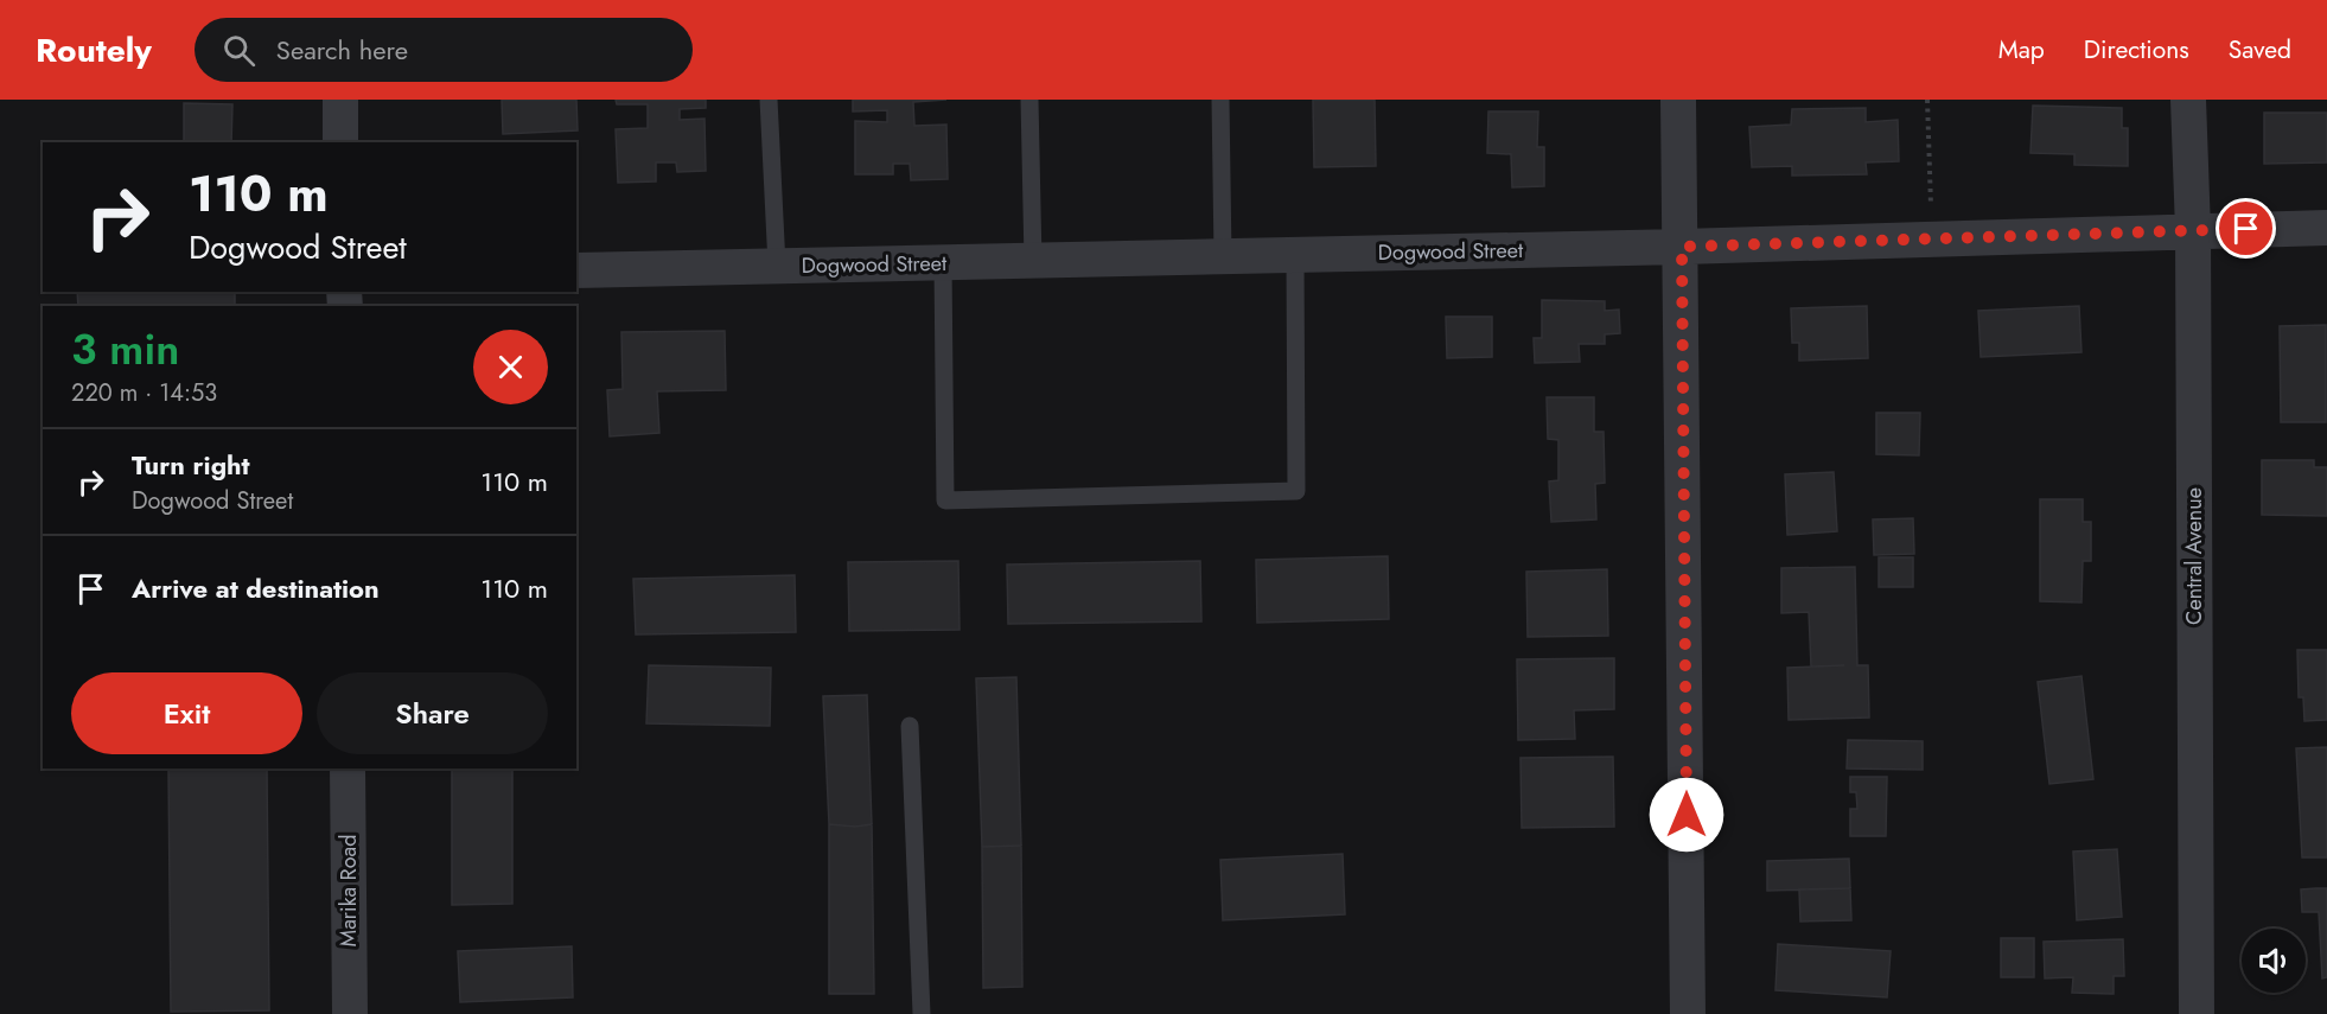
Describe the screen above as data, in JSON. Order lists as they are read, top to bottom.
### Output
{
  "streets": {
    "street": ["Dogwood Street", "Central Avenue", "Marika Road"]
  },
  "crossings": [
    ["Dogwood Street", "Central Avenue"]
  ],
  "page": {
    "header": "Routely",
    "search": "Search here",
    "nav": ["Map", "Directions", "Saved"],
    "turn": ["110 m", "Dogwood Street"],
    "heading": ["3 min", "220 m · 14:53"],
    "list": [
      {
        "name": "Turn right",
        "note": "Dogwood Street",
        "value": "110 m"
      },
      {
        "name": "Arrive at destination",
        "value": "110 m"
      }
    ],
    "buttons": ["Exit", "Share"]
  }
}
